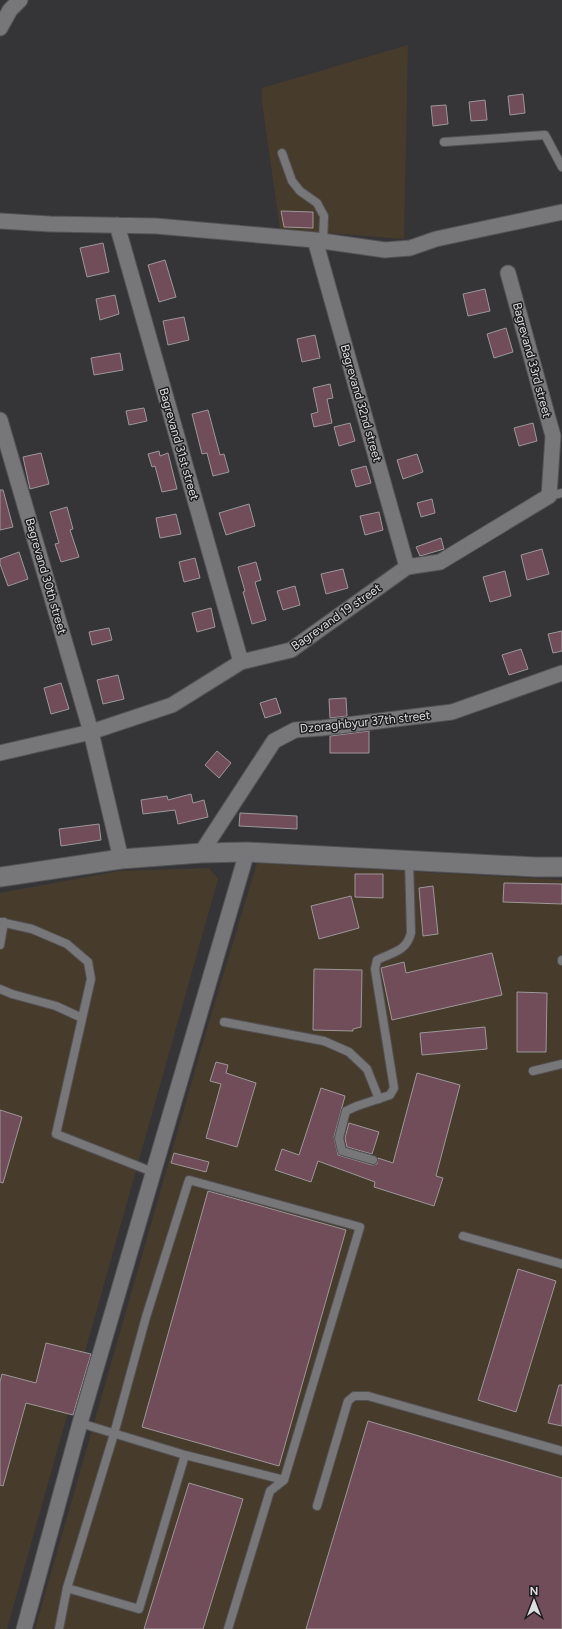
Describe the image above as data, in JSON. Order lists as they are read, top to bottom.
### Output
{
  "streets": {
    "street": [
      "Bagrevand 33rd street",
      "Bagrevand 32nd street",
      "Bagrevand 31st street",
      "Bagrevand 30th street",
      "Bagrevand 19 street",
      "Dzoraghbyur 37th street"
    ]
  },
  "crossings": [
    ["Bagrevand 33rd street", "Bagrevand 19 street"],
    ["Bagrevand 32nd street", "Bagrevand 19 street"],
    ["Bagrevand 31st street", "Bagrevand 19 street"],
    ["Bagrevand 30th street", "Bagrevand 19 street"]
  ],
  "north": "top"
}
